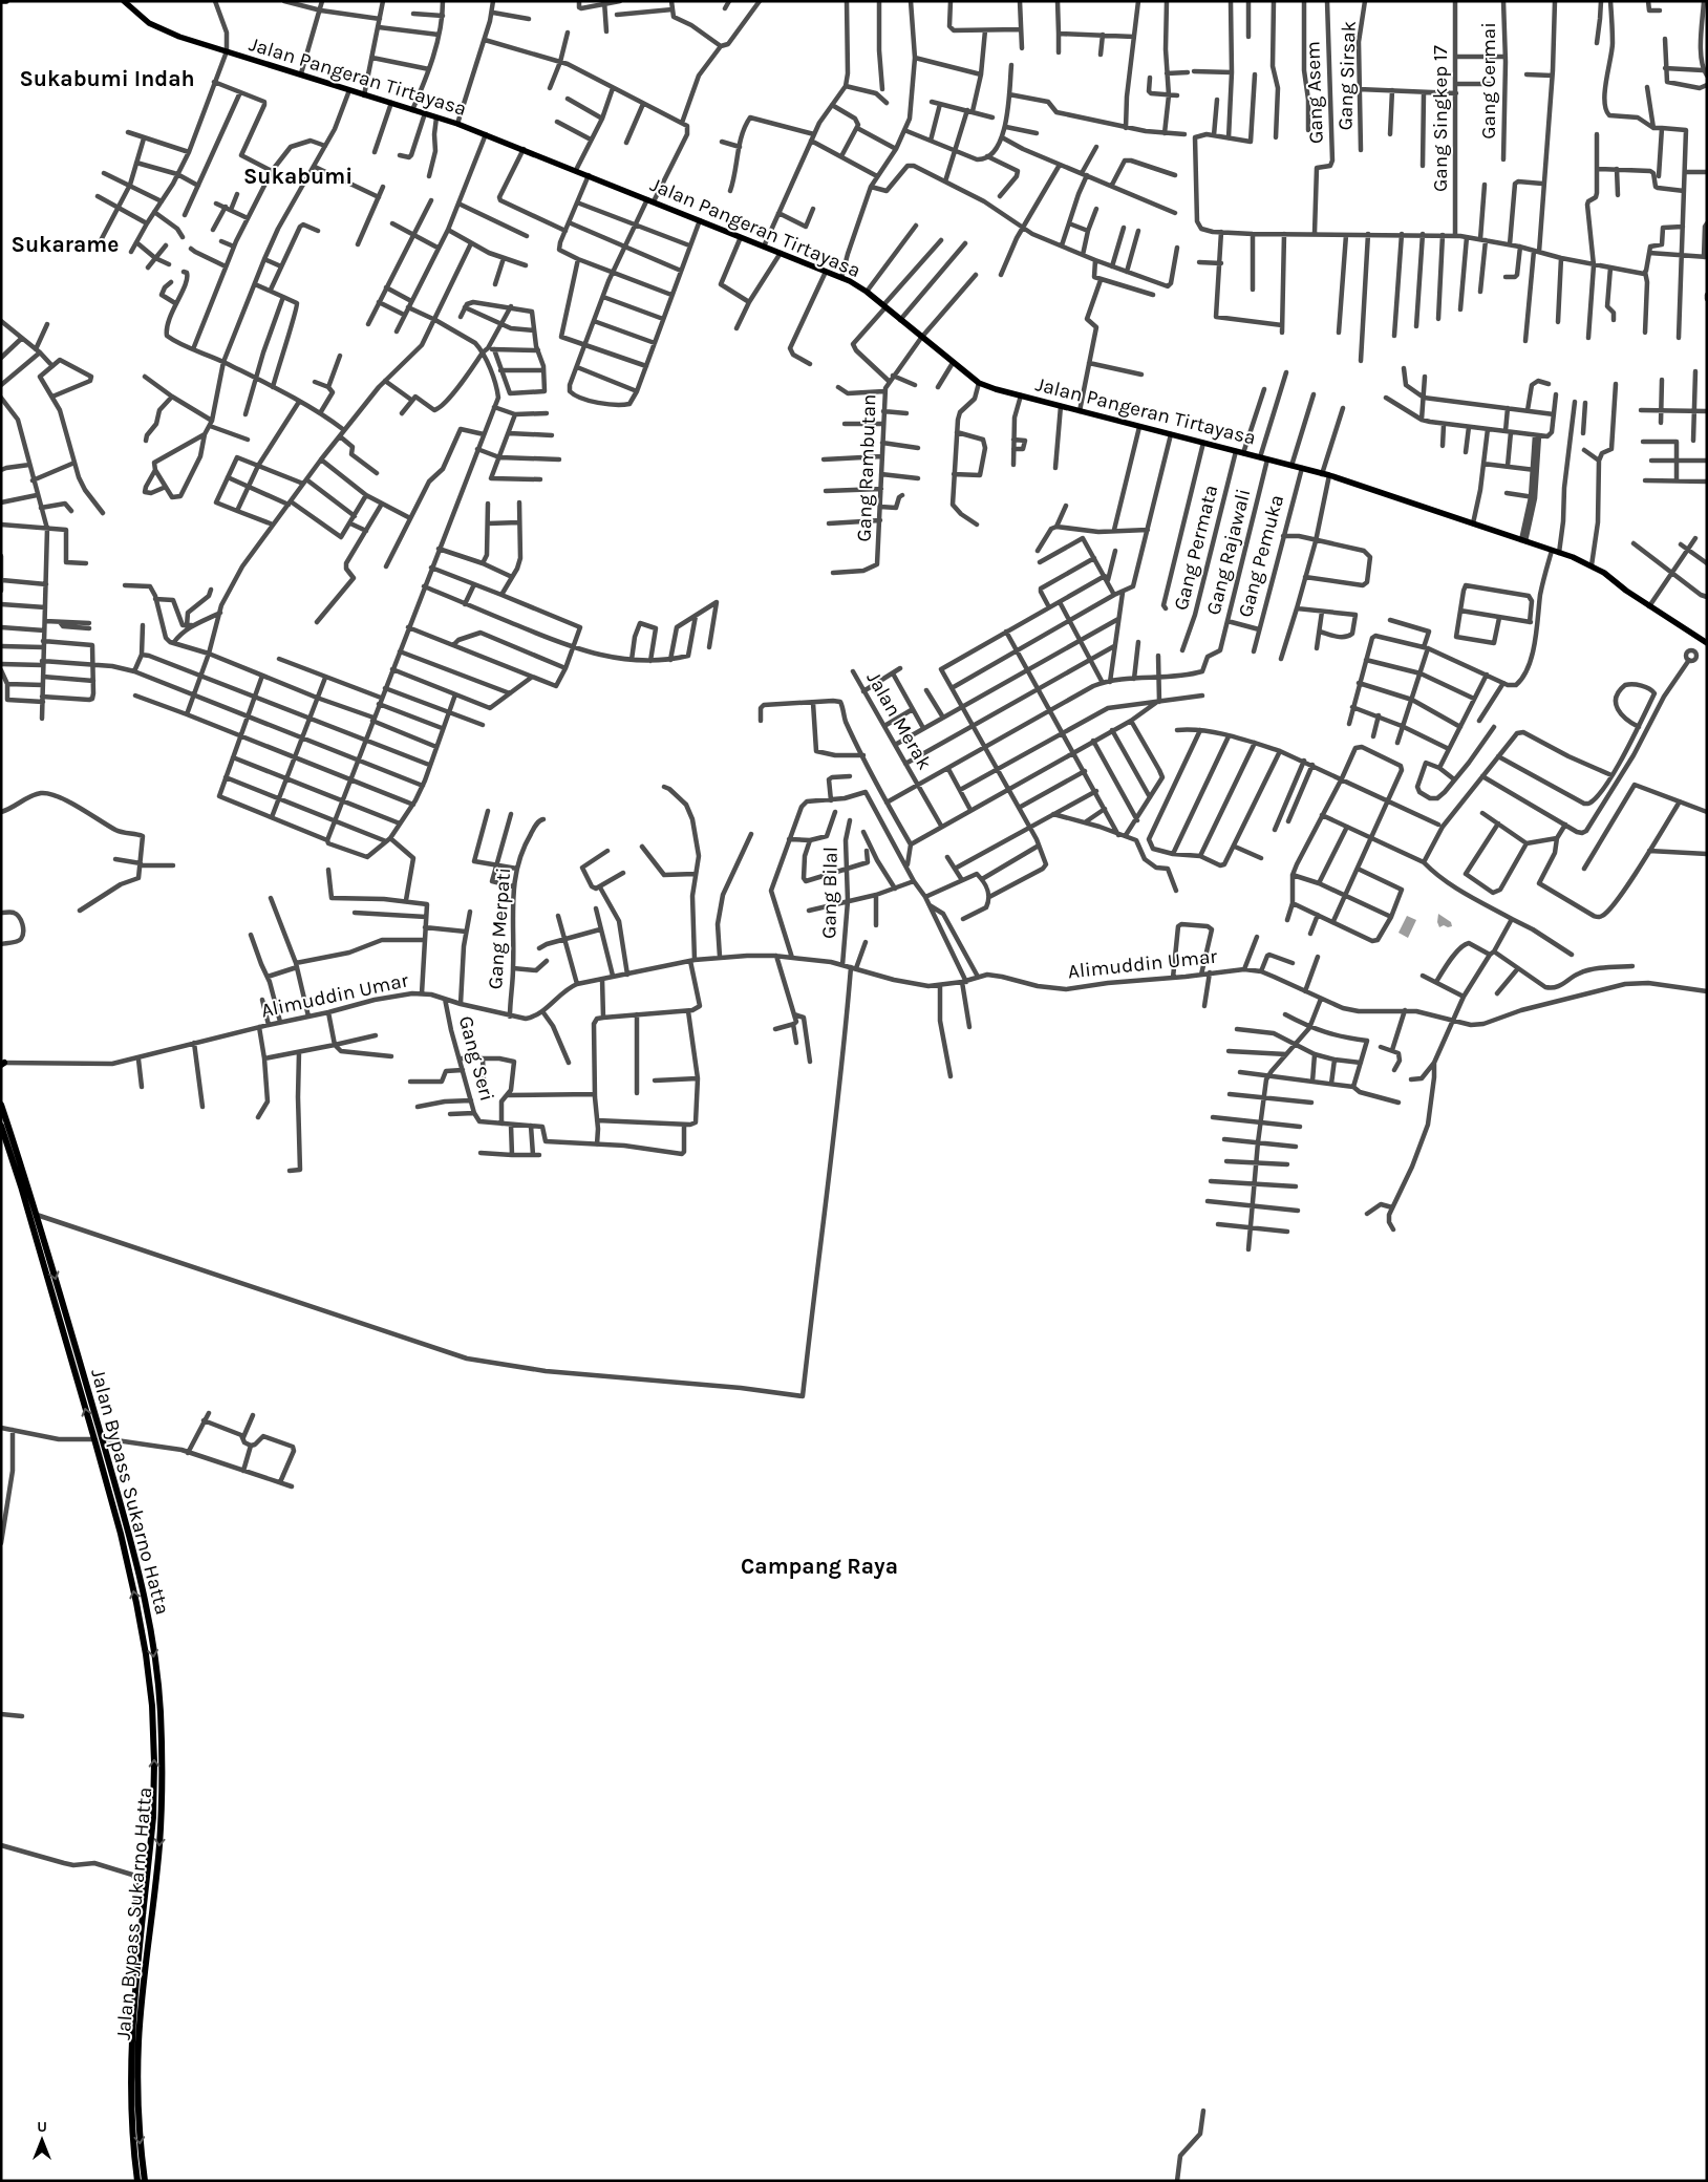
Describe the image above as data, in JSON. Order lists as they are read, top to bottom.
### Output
{
  "streets": {
    "highway": ["Jalan Bypass Sukarno Hatta"],
    "main road": ["Jalan Pangeran Tirtayasa"],
    "street": [
      "Gang Sirsak",
      "Gang Cermai",
      "Gang Asem",
      "Gang Singkep 17",
      "Gang Rambutan",
      "Gang Permata",
      "Gang Rajawali",
      "Gang Pemuka",
      "Jalan Merak",
      "Gang Bilal",
      "Gang Merpati",
      "Alimuddin Umar",
      "Gang Seri"
    ]
  },
  "crossings": [
    ["Jalan Pangeran Tirtayasa", "Gang Rambutan"],
    ["Jalan Pangeran Tirtayasa", "Gang Permata"],
    ["Jalan Pangeran Tirtayasa", "Gang Rajawali"],
    ["Jalan Pangeran Tirtayasa", "Gang Pemuka"],
    ["Gang Bilal", "Alimuddin Umar"],
    ["Gang Merpati", "Alimuddin Umar"],
    ["Alimuddin Umar", "Gang Seri"]
  ],
  "districts": [
    "Sukabumi Indah",
    "Sukabumi",
    "Sukarame",
    "Campang Raya"
  ],
  "north": "top"
}
